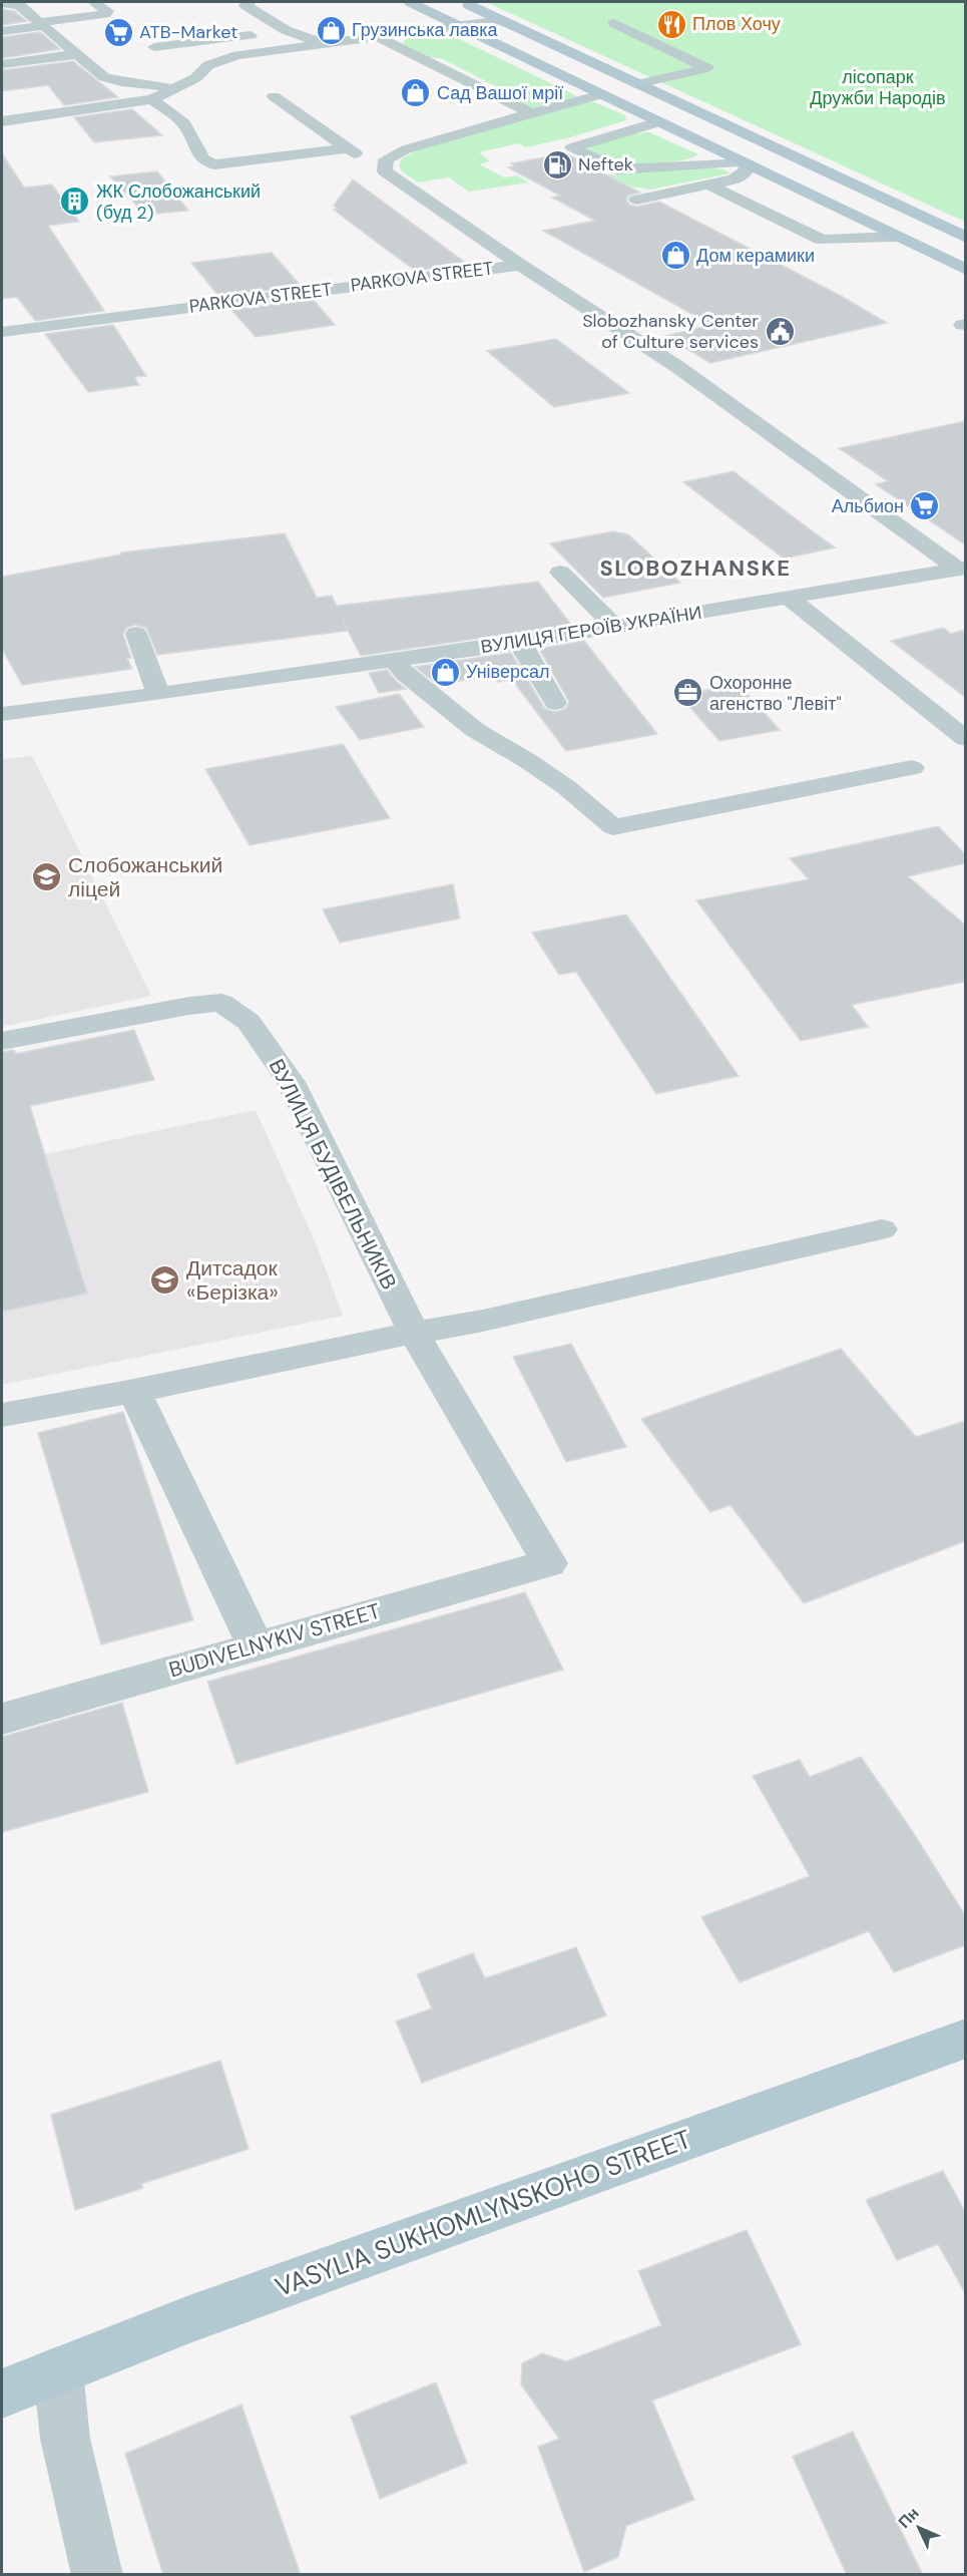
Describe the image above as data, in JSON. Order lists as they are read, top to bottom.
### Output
{
  "streets": {
    "main road": ["VASYLIA SUKHOMLYNSKOHO STREET"],
    "street": [
      "PARKOVA STREET",
      "ВУЛИЦЯ ГЕРОЇВ УКРАЇНИ",
      "ВУЛИЦЯ БУДІВЕЛЬНИКІВ",
      "BUDIVELNYKIV STREET"
    ]
  },
  "crossings": [
    ["ВУЛИЦЯ БУДІВЕЛЬНИКІВ", "BUDIVELNYKIV STREET"]
  ],
  "districts": ["SLOBOZHANSKE"],
  "parks": ["лісопарк Дружби Народів"],
  "places": {
    "restaurant": ["Плов Хочу"],
    "shop": [
      "Грузинська лавка",
      "Сад Вашої мрії",
      "Дом керамики",
      "Універсал"
    ],
    "supermarket": ["ATB-Market", "Альбион"],
    "fuel station": ["Neftek"],
    "building": ["ЖК Слобожанський (буд 2)"],
    "public building": ["Slobozhansky Center of Culture services"],
    "office": ["Охоронне агенство \"Левіт\""],
    "school or university": ["Слобожанський ліцей", "Дитсадок «Берізка»"]
  },
  "north": "top left"
}
